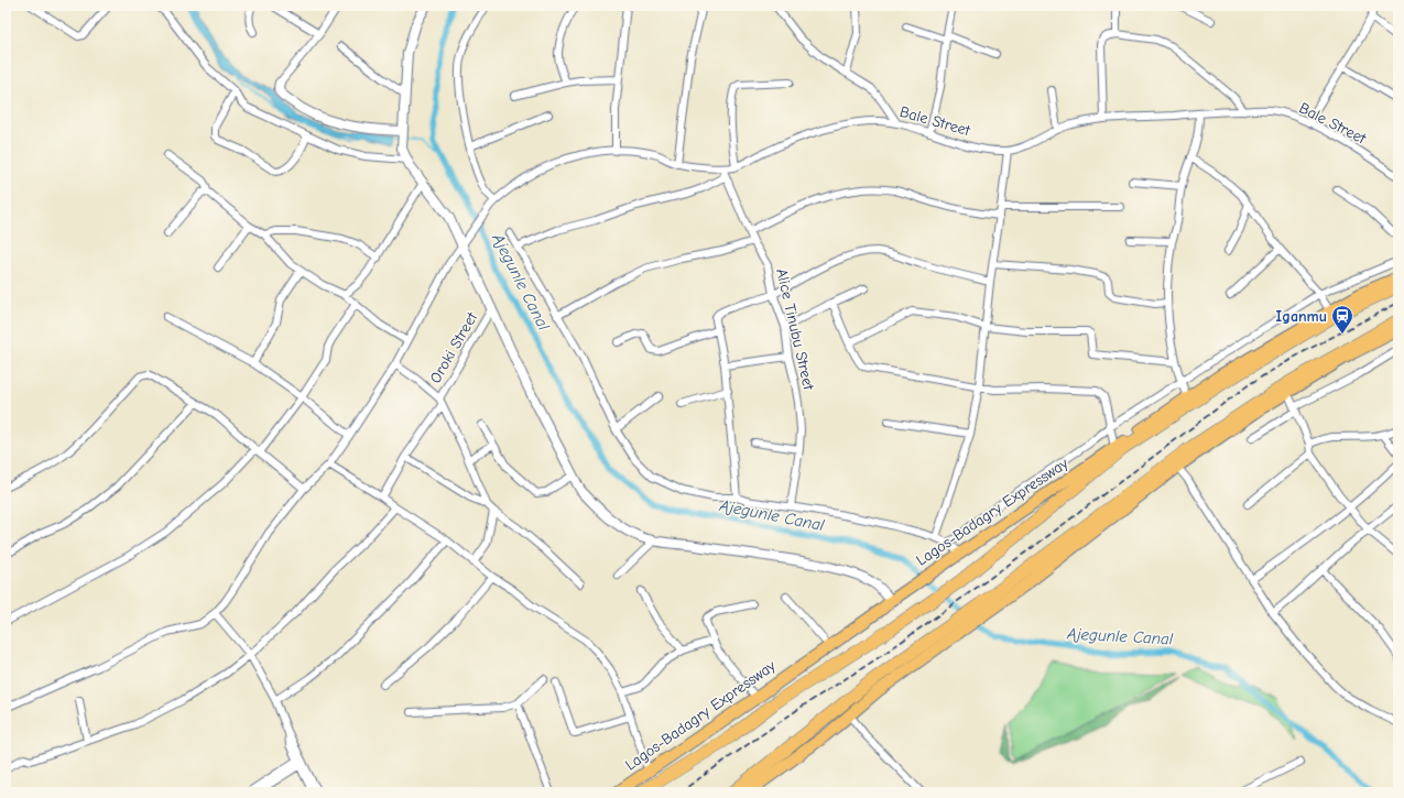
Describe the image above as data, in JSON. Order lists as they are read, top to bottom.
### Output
{
  "streets": {
    "highway": ["Lagos-Badagry Expressway"],
    "street": ["Bale Street", "Alice Tinubu Street", "Oroki Street"]
  },
  "crossings": [
    ["Bale Street", "Alice Tinubu Street"]
  ],
  "water": ["Ajegunle Canal"],
  "places": {
    "station": ["Iganmu"]
  }
}
